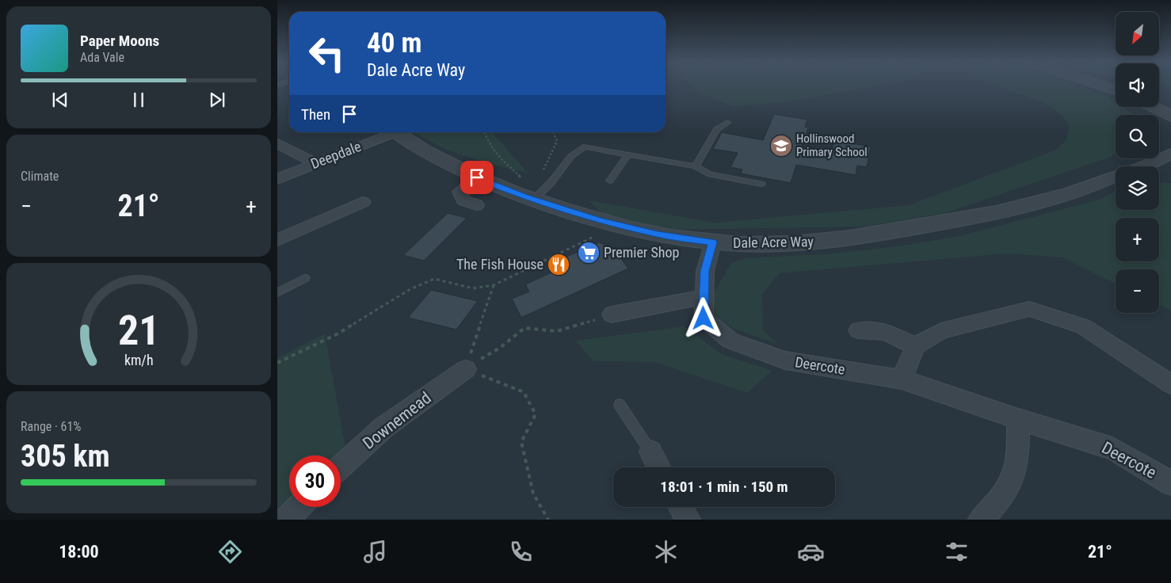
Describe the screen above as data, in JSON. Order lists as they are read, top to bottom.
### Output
{
  "streets": {
    "street": [
      "Deepdale",
      "Dale Acre Way",
      "Deercote",
      "Downemead"
    ]
  },
  "crossings": [
    ["Dale Acre Way", "Deercote"]
  ],
  "places": {
    "school or university": ["Hollinswood Primary School"],
    "supermarket": ["Premier Shop"],
    "restaurant": ["The Fish House"]
  },
  "north": "bottom left",
  "page": {
    "map_buttons": ["+", "−"],
    "turn": ["40 m", "Dale Acre Way"],
    "song": ["Paper Moons", "Ada Vale"],
    "then": "Then",
    "tile": [
      "Climate",
      ["Range · 61%", "305 km"]
    ],
    "heat": ["−", "21°", "+"],
    "limit": "30",
    "trip": "18:01 · 1 min · 150 m",
    "tabs": ["18:00", "21°"],
    "gauge": ["21", "km/h"]
  }
}
